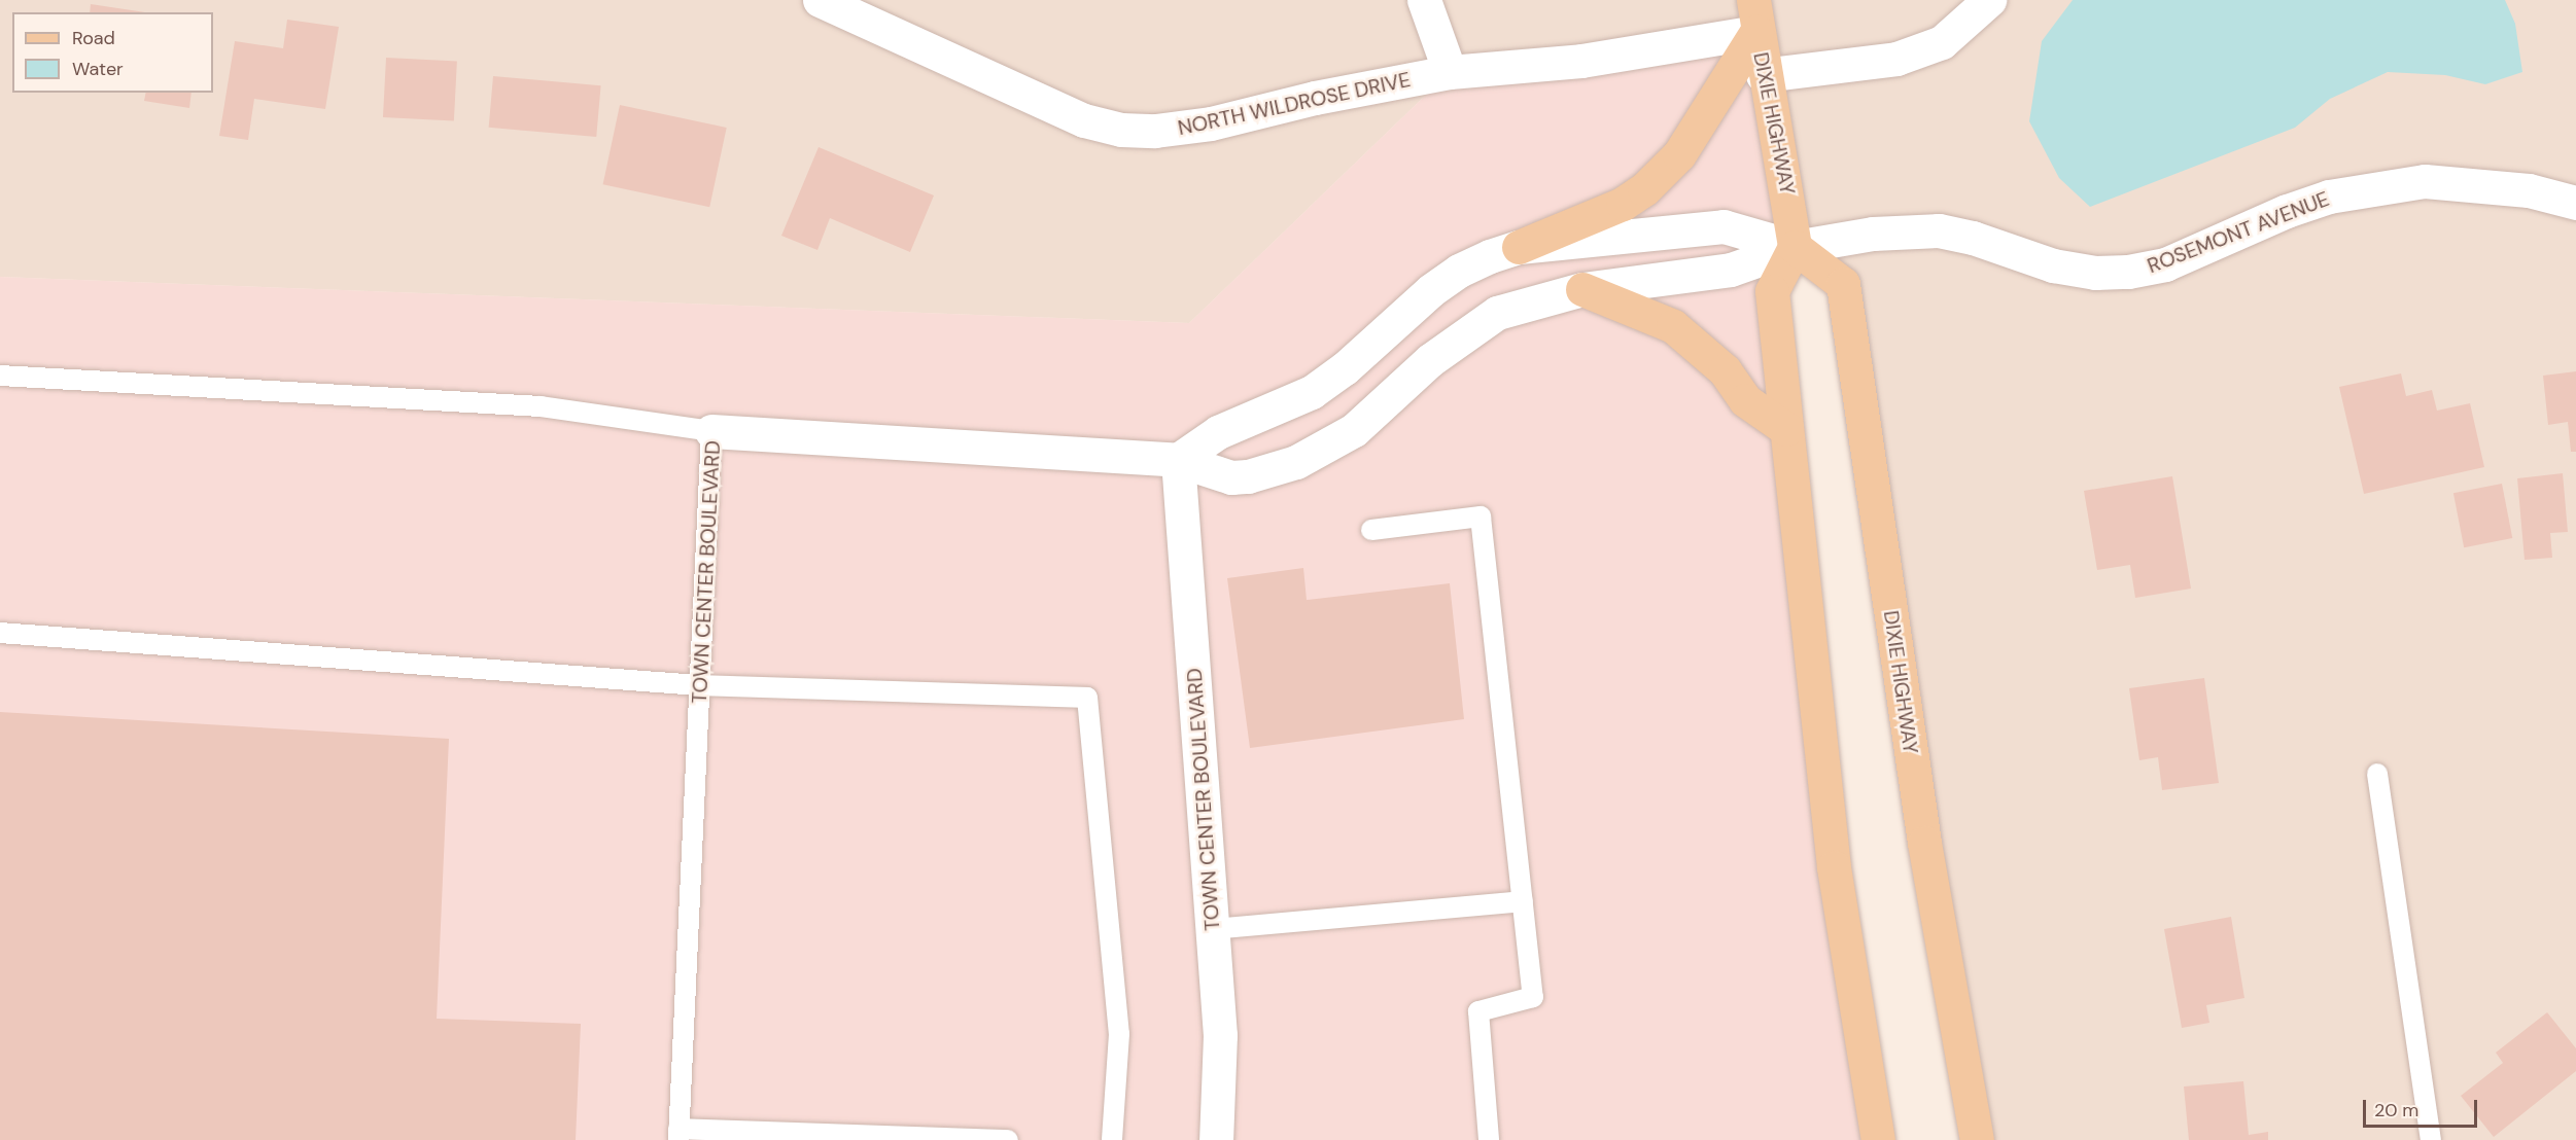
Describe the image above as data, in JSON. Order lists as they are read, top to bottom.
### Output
{
  "streets": {
    "main road": ["DIXIE HIGHWAY"],
    "street": ["NORTH WILDROSE DRIVE", "ROSEMONT AVENUE", "TOWN CENTER BOULEVARD"]
  },
  "crossings": [
    ["NORTH WILDROSE DRIVE", "DIXIE HIGHWAY"],
    ["DIXIE HIGHWAY", "ROSEMONT AVENUE"],
    ["DIXIE HIGHWAY", "TOWN CENTER BOULEVARD"],
    ["ROSEMONT AVENUE", "TOWN CENTER BOULEVARD"]
  ],
  "legend": ["Road", "Water"],
  "scale_bar": "20 m"
}
